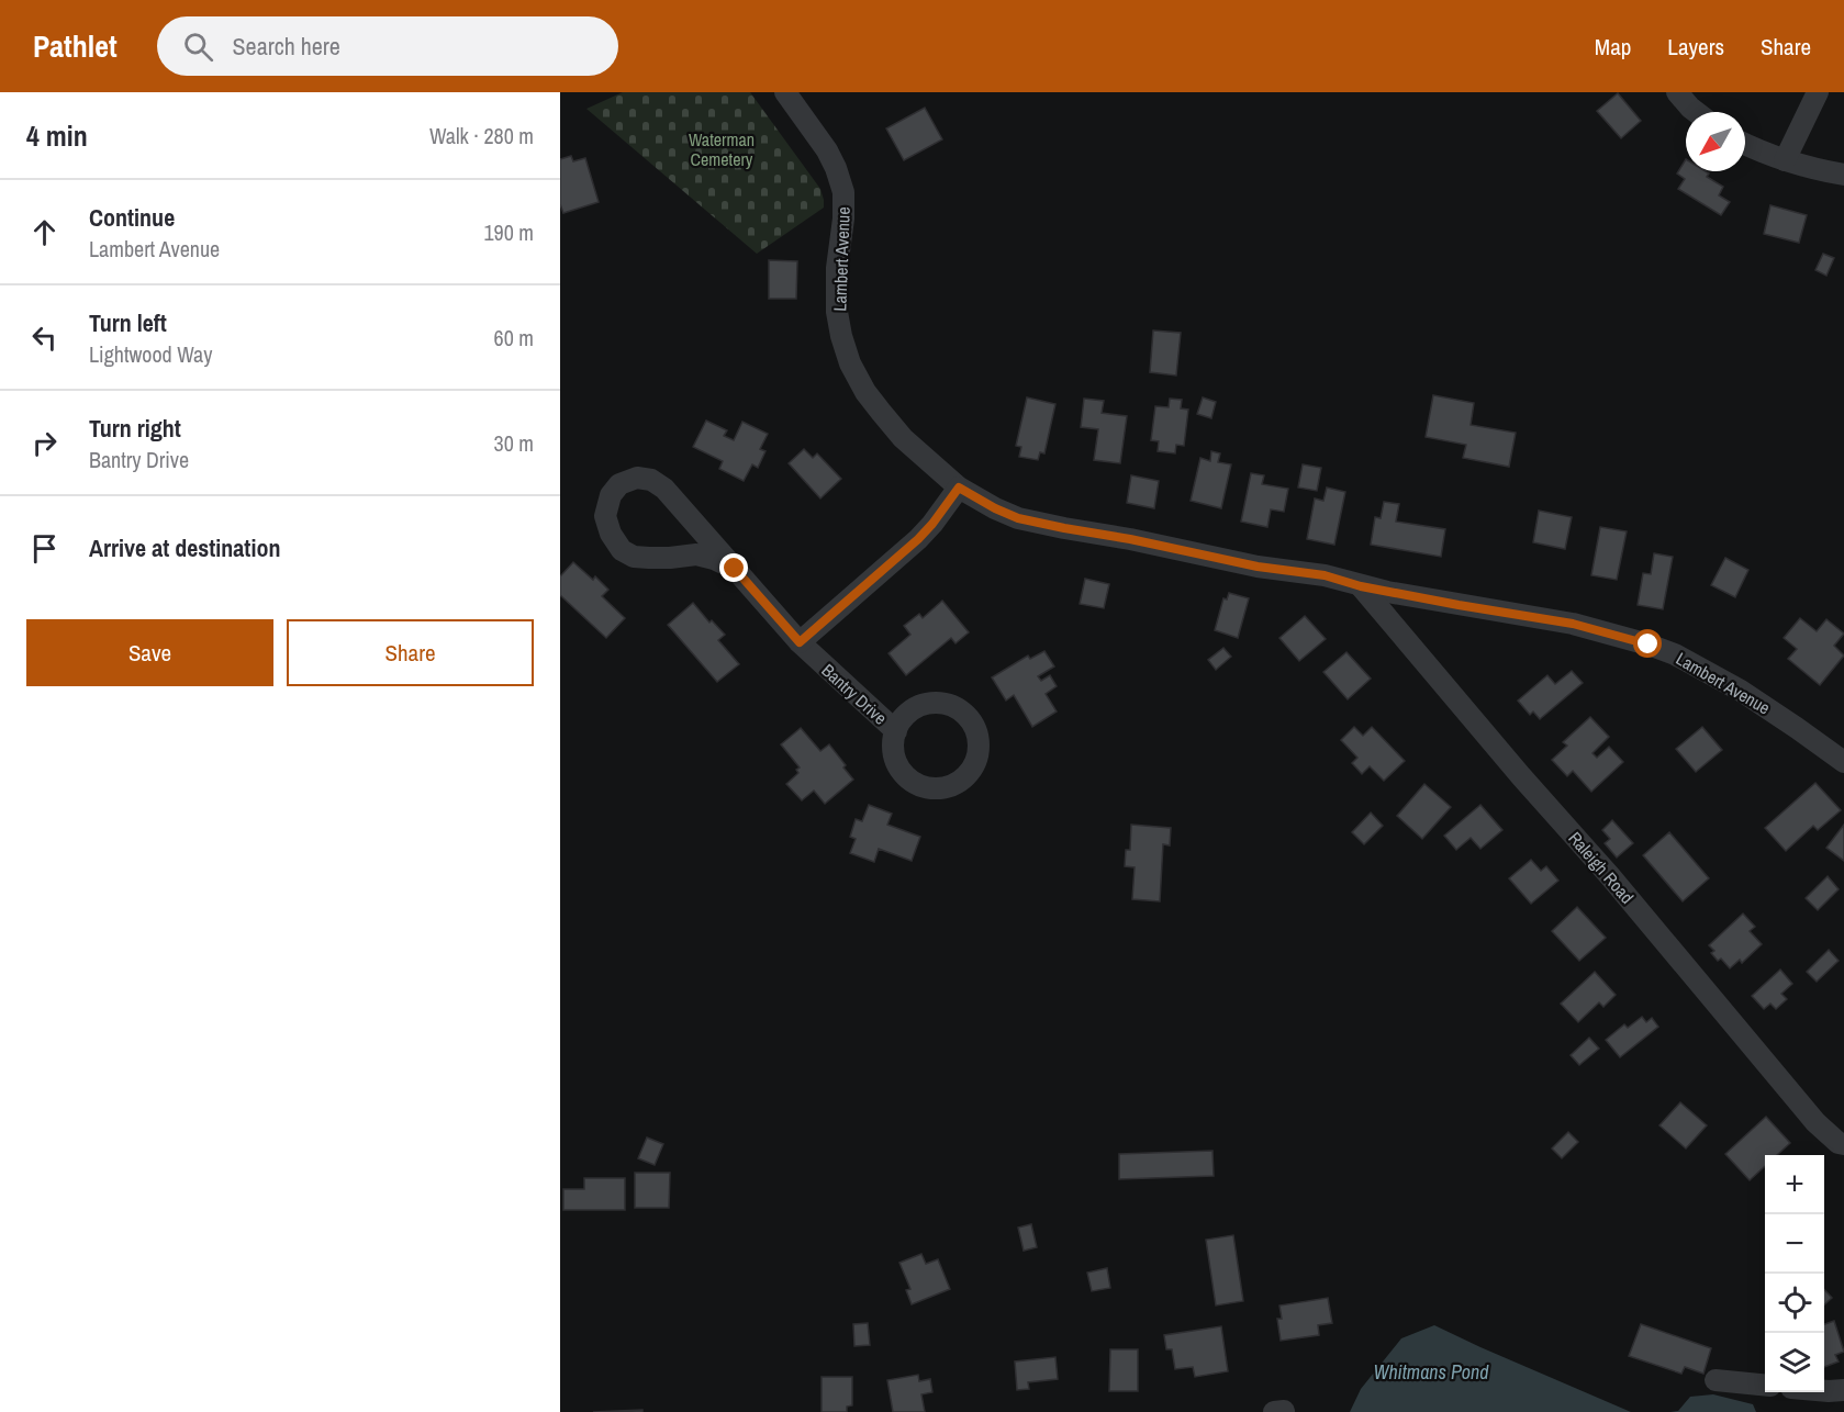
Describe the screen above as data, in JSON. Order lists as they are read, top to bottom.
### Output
{
  "streets": {
    "street": ["Lambert Avenue", "Bantry Drive", "Raleigh Road"]
  },
  "crossings": [
    ["Lambert Avenue", "Raleigh Road"]
  ],
  "water": ["Whitmans Pond"],
  "parks": ["Waterman Cemetery"],
  "north": "bottom left",
  "page": {
    "header": "Pathlet",
    "search": "Search here",
    "nav": ["Map", "Layers", "Share"],
    "heading": ["4 min", "Walk · 280 m"],
    "list": [
      ["Continue", "Lambert Avenue", "190 m"],
      ["Turn left", "Lightwood Way", "60 m"],
      ["Turn right", "Bantry Drive", "30 m"],
      "Arrive at destination"
    ],
    "buttons": ["Save", "Share"],
    "map_buttons": ["+", "−"]
  }
}
